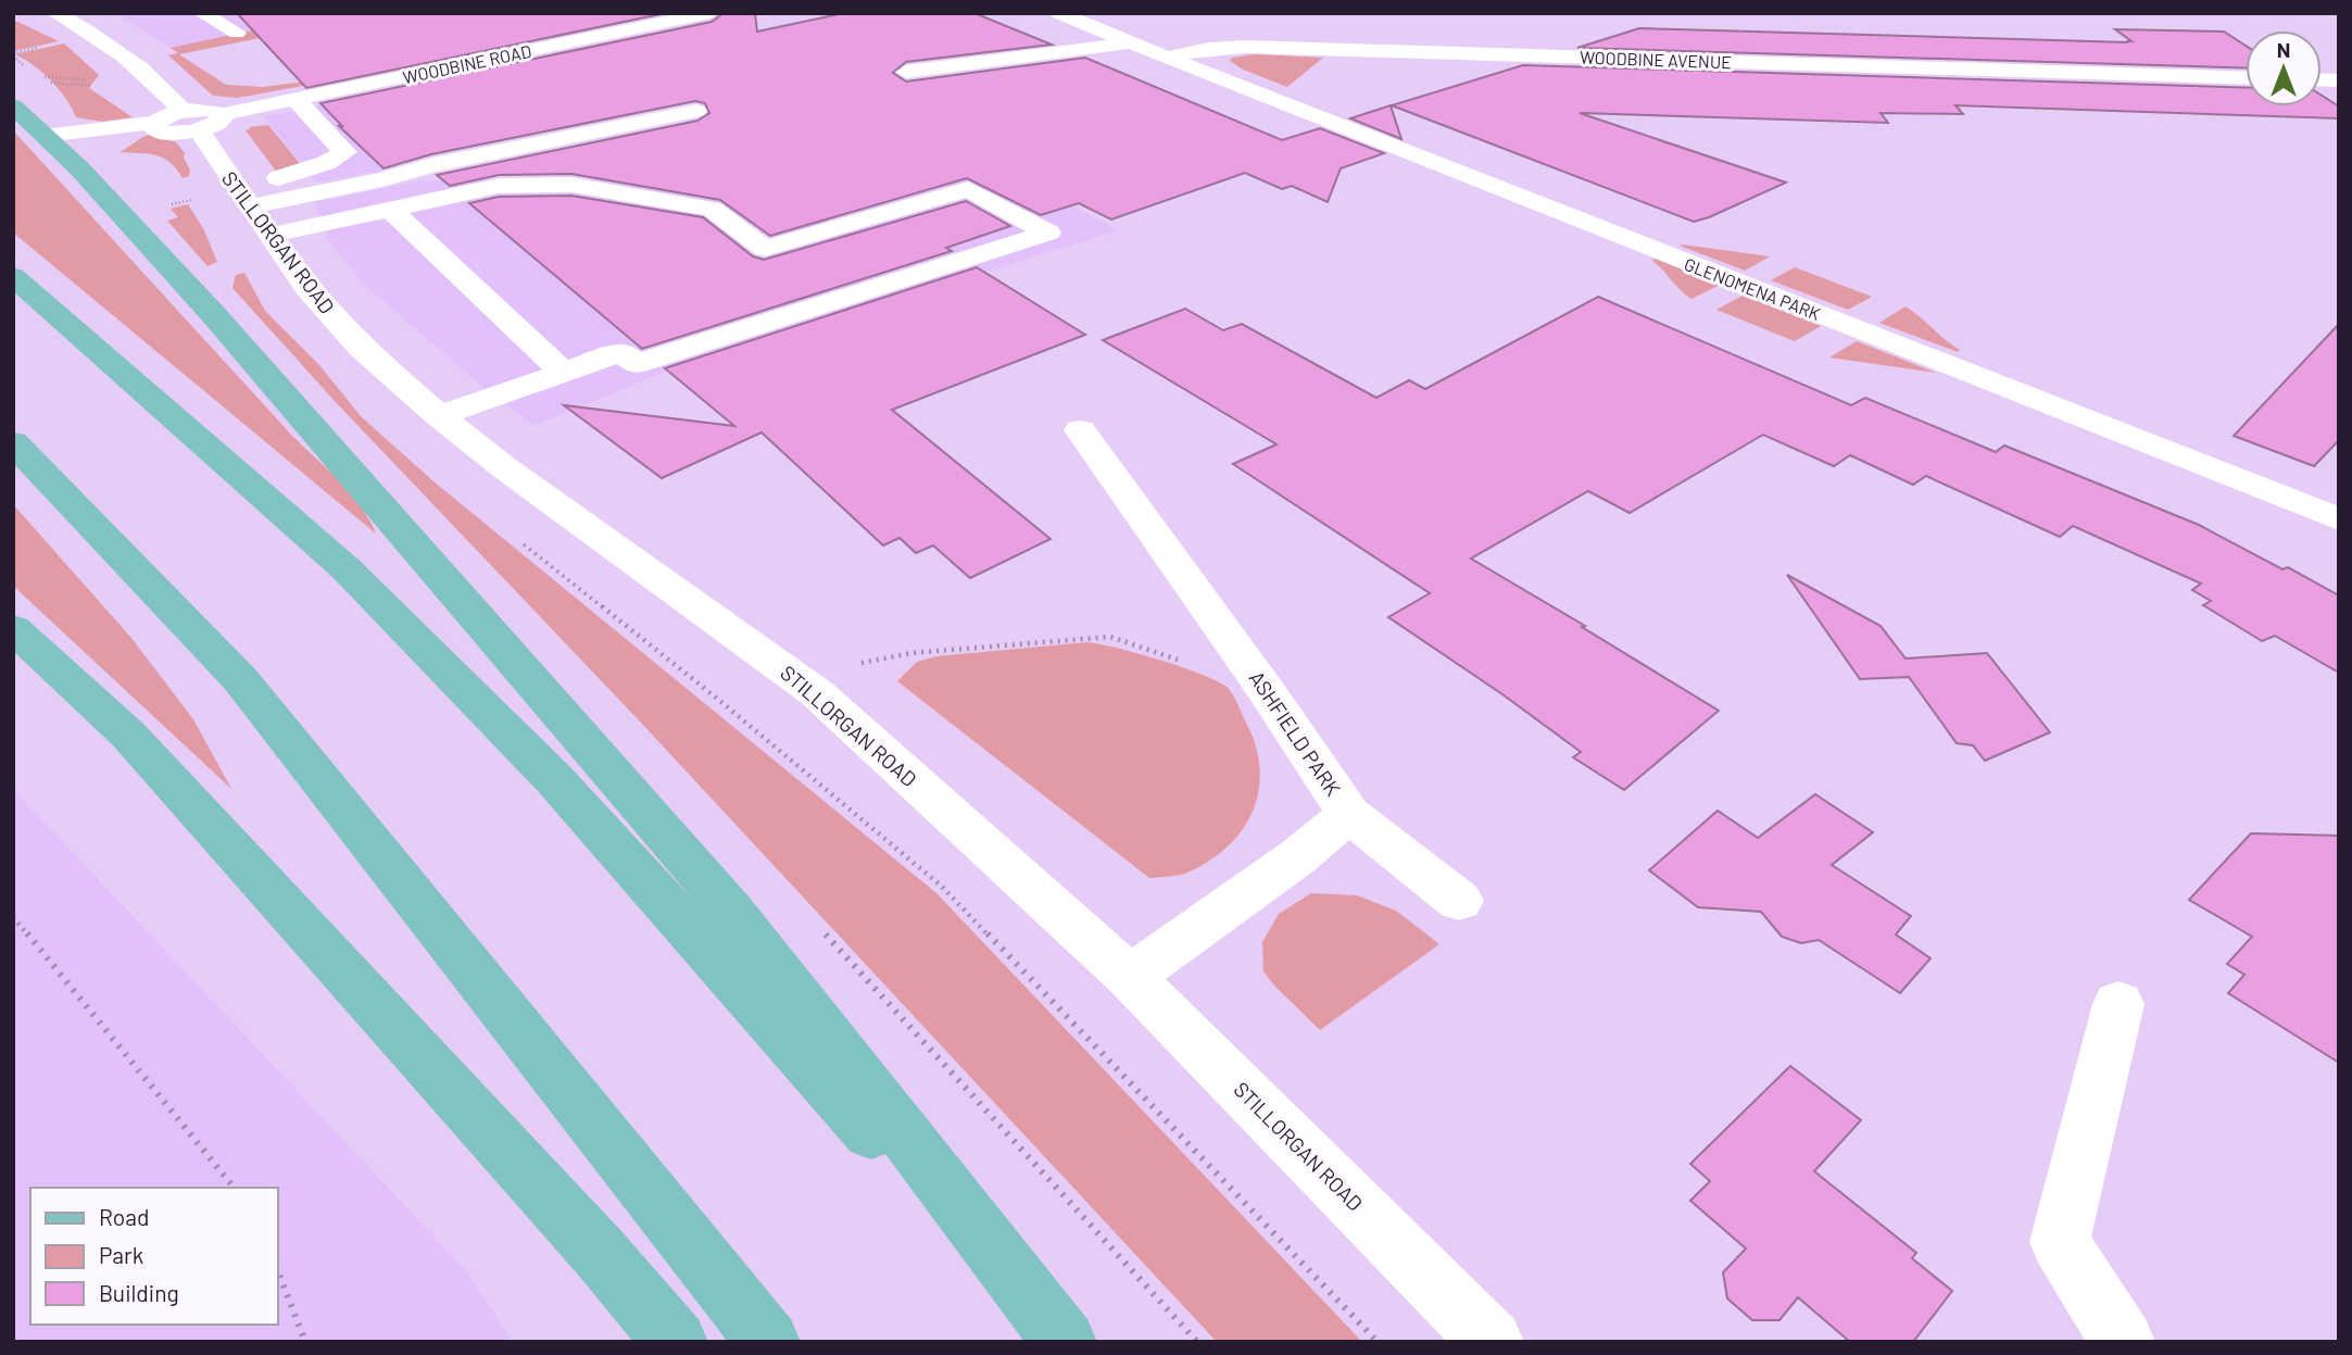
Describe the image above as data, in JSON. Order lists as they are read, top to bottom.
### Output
{
  "streets": {
    "street": [
      "WOODBINE AVENUE",
      "WOODBINE ROAD",
      "STILLORGAN ROAD",
      "GLENOMENA PARK",
      "ASHFIELD PARK"
    ]
  },
  "crossings": [
    ["WOODBINE AVENUE", "GLENOMENA PARK"],
    ["WOODBINE ROAD", "STILLORGAN ROAD"],
    ["STILLORGAN ROAD", "ASHFIELD PARK"]
  ],
  "legend": ["Road", "Park", "Building"],
  "north": "top"
}
